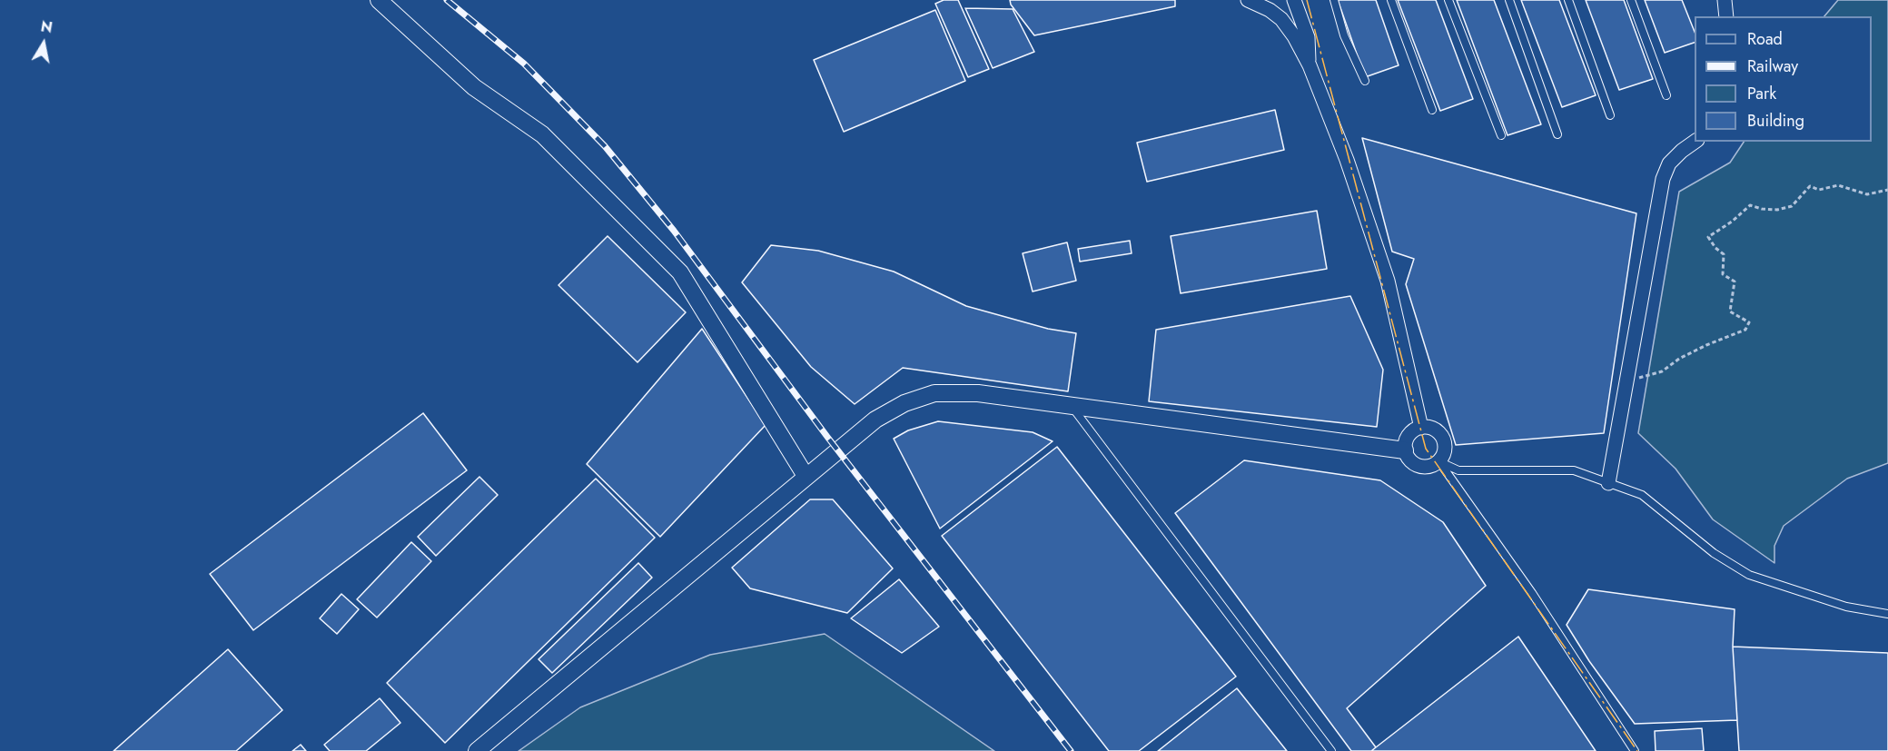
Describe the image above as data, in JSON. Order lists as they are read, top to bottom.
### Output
{
  "legend": [
    "Road",
    "Railway",
    "Park",
    "Building"
  ],
  "north": "top"
}
